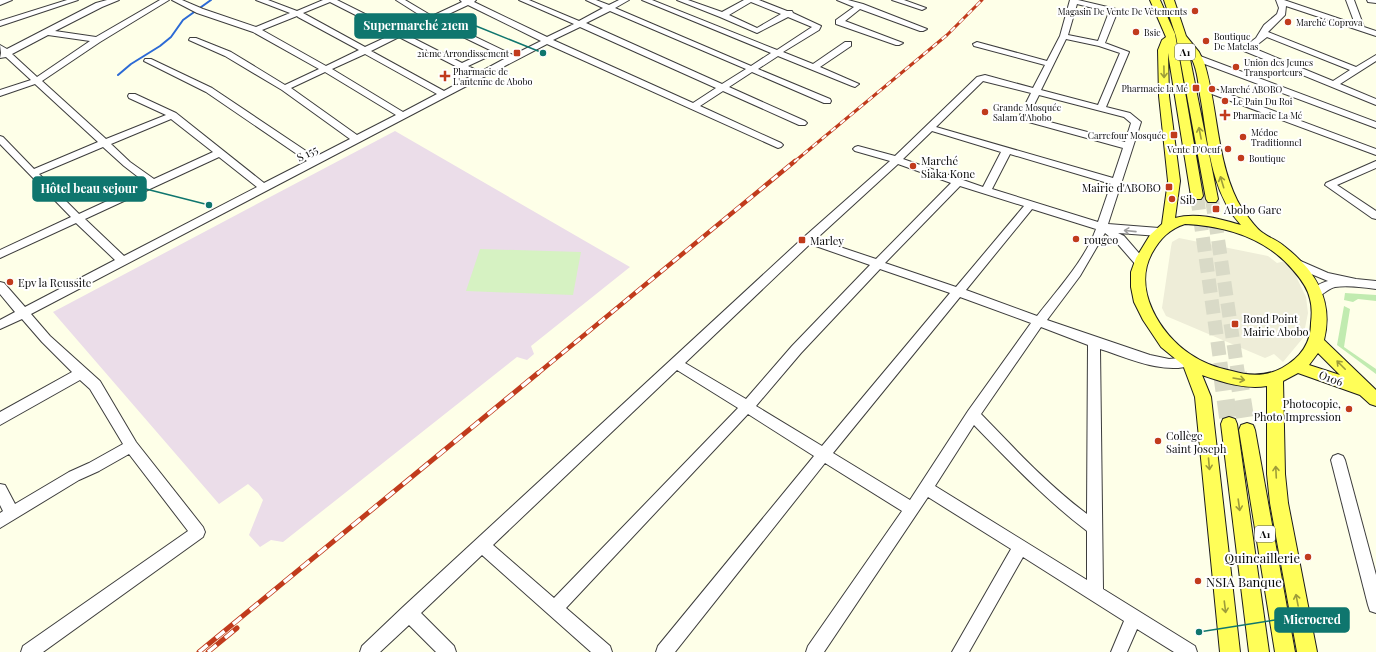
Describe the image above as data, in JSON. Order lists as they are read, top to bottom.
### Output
{
  "streets": {
    "main road": ["A1", "O106"],
    "street": ["S 155"]
  },
  "places": {
    "other": [
      "Magasin De Vente De Vêtements",
      "Marché Coprova",
      "Bsic",
      "Boutique De Matelas",
      "Supermarché 21em",
      "Union des Jeunes Transporteurs",
      "Marché ABOBO",
      "Le Pain Du Roi",
      "Grande Mosquée Salam d'Abobo",
      "Médoc Traditionnel",
      "Vente D'Oeuf",
      "Boutique",
      "Marché Siaka Kone",
      "Sib",
      "Hôtel beau sejour",
      "rougeo",
      "Epv la Reussite",
      "Photocopie, Photo Impression",
      "Collège Saint Joseph",
      "Quincaillerie",
      "NSIA Banque",
      "Microcred"
    ],
    "transit": [
      "21ème Arrondissement",
      "Pharmacie la Mé",
      "Carrefour Mosquée",
      "Mairie d'ABOBO",
      "Abobo Gare",
      "Marley",
      "Rond Point Mairie Abobo"
    ],
    "health": ["Pharmacie de L'antenne de Abobo", "Pharmacie La Mé"]
  }
}
